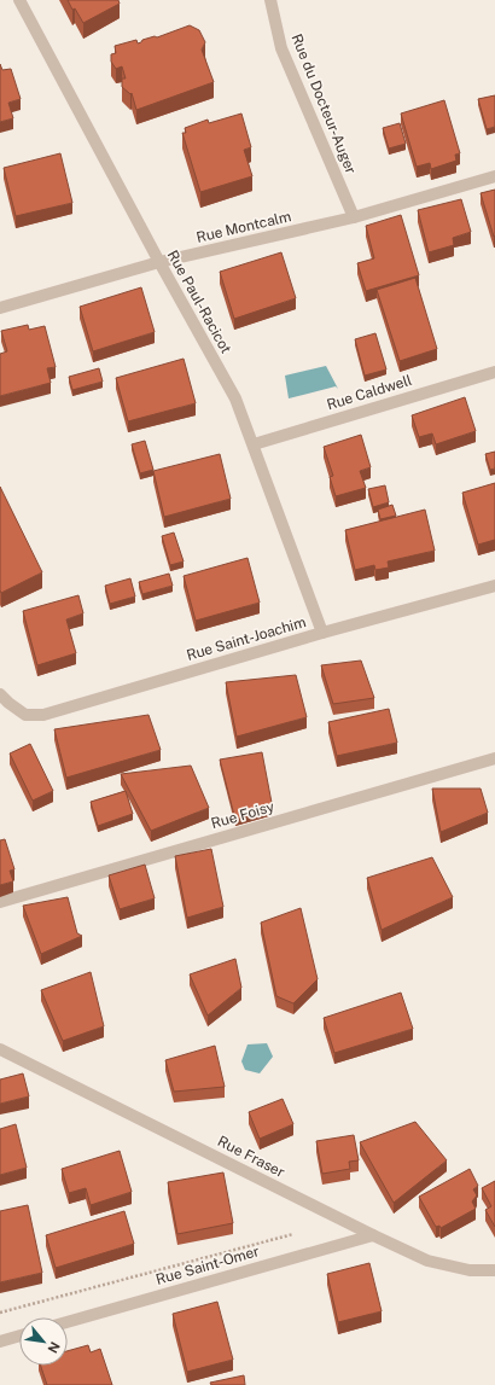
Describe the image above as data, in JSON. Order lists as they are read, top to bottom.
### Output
{
  "streets": {
    "street": [
      "Rue du Docteur-Auger",
      "Rue Montcalm",
      "Rue Paul-Racicot",
      "Rue Caldwell",
      "Rue Saint-Joachim",
      "Rue Foisy",
      "Rue Fraser",
      "Rue Saint-Omer"
    ]
  },
  "crossings": [
    ["Rue du Docteur-Auger", "Rue Montcalm"],
    ["Rue Montcalm", "Rue Paul-Racicot"],
    ["Rue Paul-Racicot", "Rue Caldwell"],
    ["Rue Paul-Racicot", "Rue Saint-Joachim"],
    ["Rue Fraser", "Rue Saint-Omer"]
  ],
  "north": "bottom right"
}
